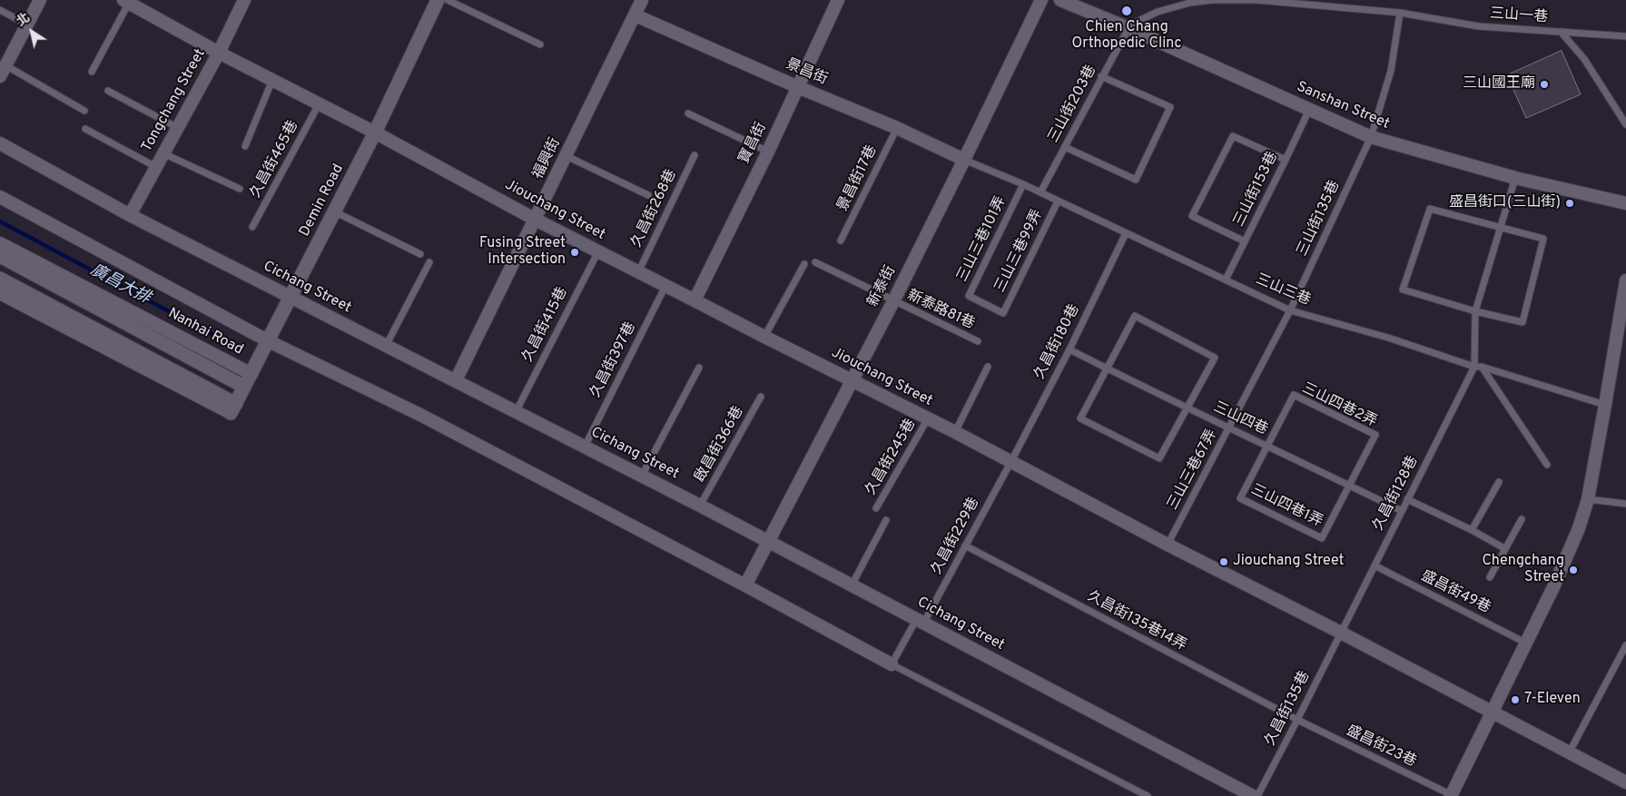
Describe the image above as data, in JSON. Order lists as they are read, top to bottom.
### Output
{
  "streets": {
    "street": [
      "景昌街",
      "Tongchang Street",
      "Sanshan Street",
      "寶昌街",
      "福興街",
      "Demin Road",
      "Jiouchang Street",
      "新泰街",
      "Cichang Street",
      "Nanhai Road"
    ],
    "lane": [
      "三山一巷",
      "三山街203巷",
      "久昌街465巷",
      "景昌街17巷",
      "三山街153巷",
      "久昌街268巷",
      "三山街135巷",
      "三山三巷101弄",
      "三山三巷99弄",
      "三山三巷",
      "新泰路81巷",
      "久昌街415巷",
      "久昌街180巷",
      "久昌街397巷",
      "三山四巷2弄",
      "三山四巷",
      "啟昌街366巷",
      "久昌街245巷",
      "三山三巷67弄",
      "久昌街128巷",
      "三山四巷1弄",
      "久昌街229巷",
      "盛昌街49巷",
      "久昌街135巷14弄",
      "久昌街135巷",
      "盛昌街23巷"
    ]
  },
  "crossings": [
    ["三山一巷", "三山街203巷"],
    ["三山一巷", "Sanshan Street"],
    ["三山一巷", "三山街135巷"],
    ["景昌街", "寶昌街"],
    ["景昌街", "福興街"],
    ["景昌街", "景昌街17巷"],
    ["景昌街", "新泰街"],
    ["景昌街", "三山三巷"],
    ["Tongchang Street", "Jiouchang Street"],
    ["Tongchang Street", "Cichang Street"],
    ["三山街203巷", "Sanshan Street"],
    ["三山街203巷", "三山三巷"],
    ["Sanshan Street", "三山街153巷"],
    ["Sanshan Street", "三山街135巷"],
    ["寶昌街", "Jiouchang Street"],
    ["福興街", "Jiouchang Street"],
    ["福興街", "Cichang Street"],
    ["久昌街465巷", "Jiouchang Street"],
    ["三山街153巷", "三山三巷"],
    ["Demin Road", "Jiouchang Street"],
    ["Demin Road", "Cichang Street"],
    ["Demin Road", "Nanhai Road"],
    ["久昌街268巷", "Jiouchang Street"],
    ["Jiouchang Street", "新泰街"],
    ["Jiouchang Street", "久昌街415巷"],
    ["Jiouchang Street", "久昌街180巷"],
    ["Jiouchang Street", "久昌街397巷"],
    ["Jiouchang Street", "久昌街245巷"],
    ["Jiouchang Street", "三山三巷67弄"],
    ["Jiouchang Street", "久昌街128巷"],
    ["Jiouchang Street", "久昌街229巷"],
    ["Jiouchang Street", "久昌街135巷"],
    ["三山街135巷", "三山三巷"],
    ["三山街135巷", "三山三巷67弄"],
    ["三山三巷101弄", "三山三巷99弄"],
    ["三山三巷101弄", "三山三巷"],
    ["三山三巷99弄", "三山三巷"],
    ["新泰街", "Cichang Street"],
    ["新泰街", "三山三巷"],
    ["新泰街", "新泰路81巷"],
    ["Cichang Street", "久昌街415巷"],
    ["Cichang Street", "久昌街397巷"],
    ["Cichang Street", "啟昌街366巷"],
    ["Cichang Street", "久昌街229巷"],
    ["三山三巷", "久昌街180巷"],
    ["三山三巷", "三山三巷67弄"],
    ["三山三巷", "久昌街128巷"],
    ["久昌街180巷", "三山四巷"],
    ["久昌街180巷", "久昌街229巷"],
    ["三山四巷2弄", "三山四巷"],
    ["三山四巷2弄", "三山四巷1弄"],
    ["三山四巷", "三山三巷67弄"],
    ["三山四巷", "久昌街128巷"],
    ["三山四巷", "三山四巷1弄"],
    ["久昌街128巷", "盛昌街49巷"],
    ["久昌街128巷", "久昌街135巷"],
    ["久昌街229巷", "久昌街135巷14弄"],
    ["久昌街135巷14弄", "久昌街135巷"],
    ["久昌街135巷14弄", "盛昌街23巷"],
    ["久昌街135巷", "盛昌街23巷"]
  ],
  "water": ["廣昌大排"],
  "places": [
    "Chien Chang Orthopedic Clinc",
    "三山國王廟",
    "盛昌街口(三山街)",
    "Fusing Street Intersection",
    "Jiouchang Street",
    "Chengchang Street",
    "7-Eleven"
  ],
  "north": "top left"
}
